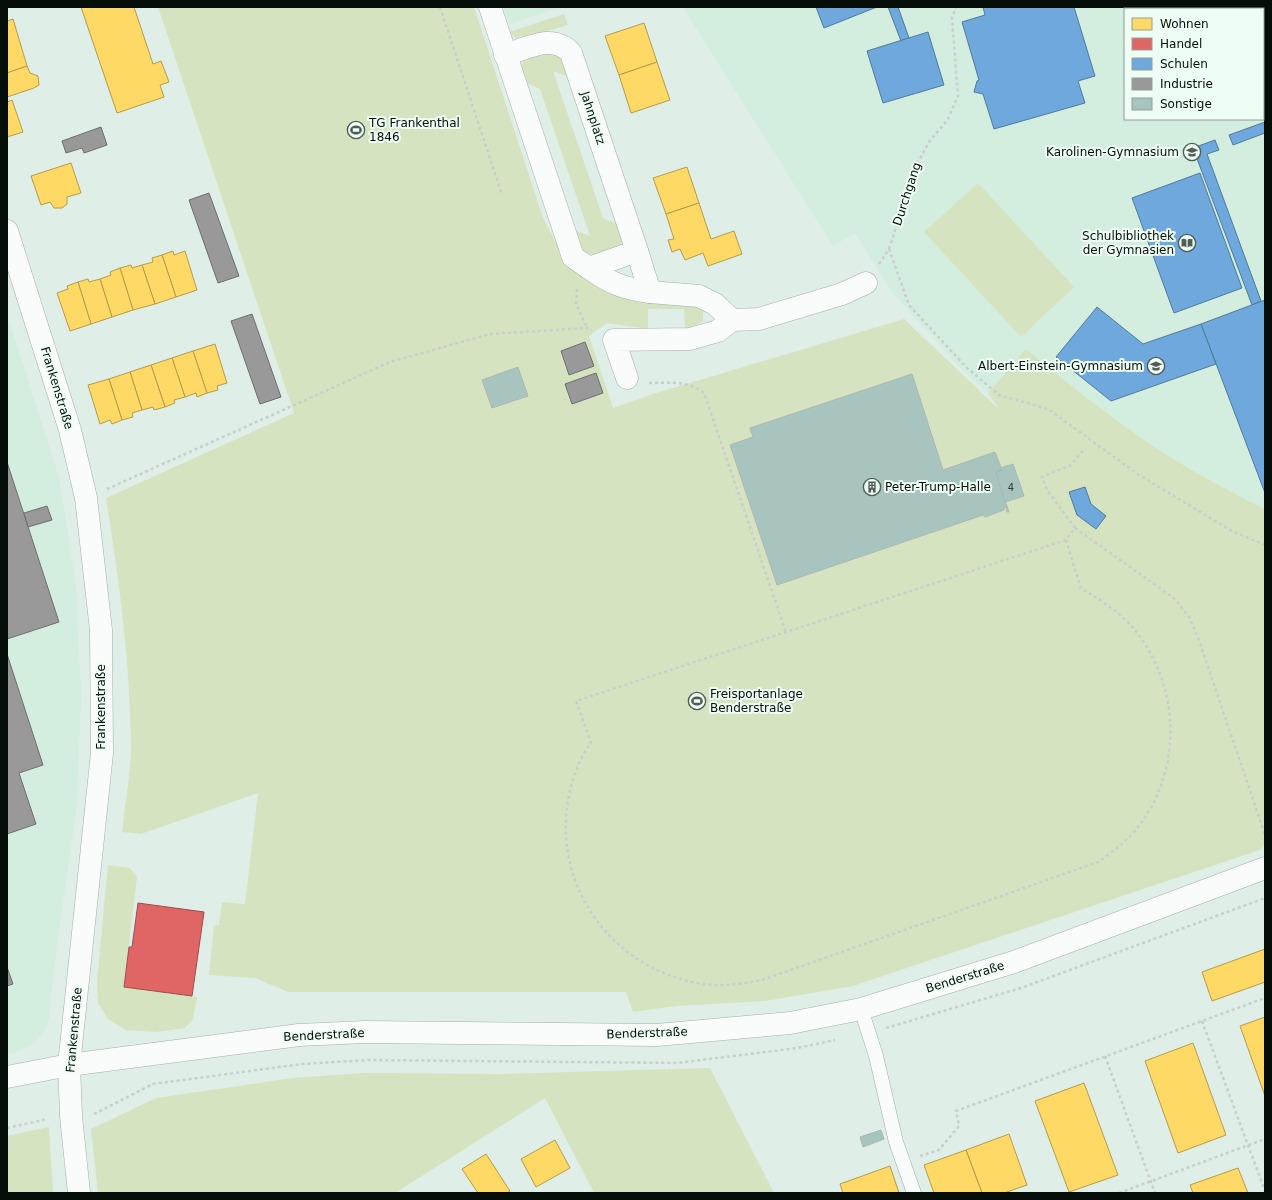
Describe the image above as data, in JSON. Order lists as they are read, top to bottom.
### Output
{
  "streets": {
    "street": ["Jahnplatz", "Frankenstraße", "Benderstraße"],
    "path": ["Durchgang"]
  },
  "crossings": [
    ["Frankenstraße", "Benderstraße"]
  ],
  "places": {
    "sports": ["TG Frankenthal 1846", "Freisportanlage Benderstraße"],
    "school or university": ["Karolinen-Gymnasium", "Albert-Einstein-Gymnasium"],
    "library": ["Schulbibliothek der Gymnasien"],
    "building": ["Peter-Trump-Halle"]
  },
  "house_numbers": ["4"],
  "legend": [
    "Wohnen",
    "Handel",
    "Schulen",
    "Industrie",
    "Sonstige"
  ]
}
